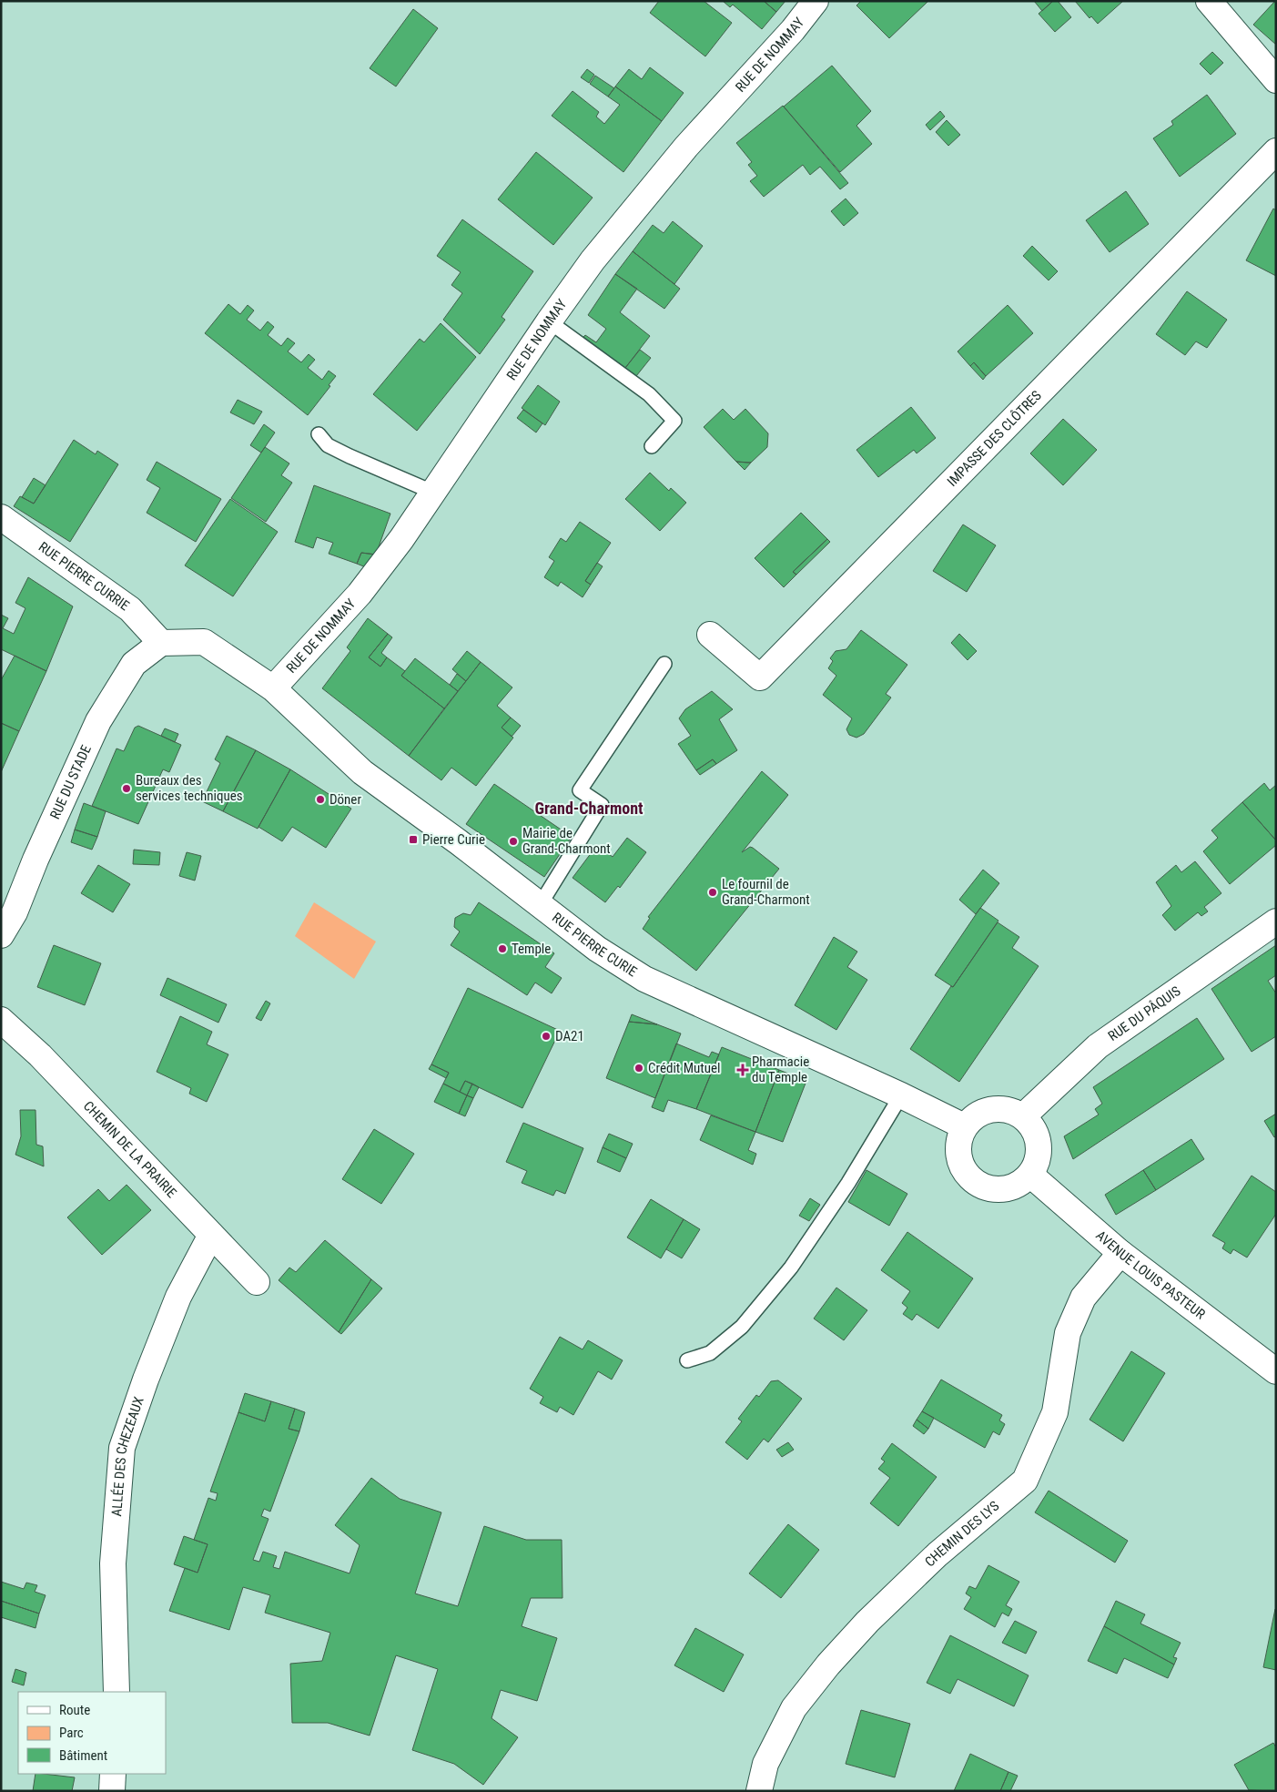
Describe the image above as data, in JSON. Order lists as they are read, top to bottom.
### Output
{
  "streets": {
    "street": [
      "RUE DE NOMMAY",
      "IMPASSE DES CLÔTRES",
      "RUE PIERRE CURRIE",
      "RUE DU STADE",
      "RUE PIERRE CURIE",
      "RUE DU PÂQUIS",
      "CHEMIN DE LA PRAIRIE",
      "AVENUE LOUIS PASTEUR",
      "ALLÉE DES CHEZEAUX",
      "CHEMIN DES LYS"
    ]
  },
  "crossings": [
    ["RUE DE NOMMAY", "RUE PIERRE CURIE"],
    ["RUE PIERRE CURRIE", "RUE DU STADE"],
    ["RUE PIERRE CURRIE", "RUE PIERRE CURIE"],
    ["RUE DU STADE", "RUE PIERRE CURIE"],
    ["RUE PIERRE CURIE", "RUE DU PÂQUIS"],
    ["RUE PIERRE CURIE", "AVENUE LOUIS PASTEUR"],
    ["RUE DU PÂQUIS", "AVENUE LOUIS PASTEUR"],
    ["CHEMIN DE LA PRAIRIE", "ALLÉE DES CHEZEAUX"],
    ["AVENUE LOUIS PASTEUR", "CHEMIN DES LYS"]
  ],
  "districts": ["Grand-Charmont"],
  "places": {
    "other": [
      "Bureaux des services techniques",
      "Döner",
      "Mairie de Grand-Charmont",
      "Le fournil de Grand-Charmont",
      "Temple",
      "DA21",
      "Crédit Mutuel"
    ],
    "transit": ["Pierre Curie"],
    "health": ["Pharmacie du Temple"]
  },
  "legend": ["Route", "Parc", "Bâtiment"]
}
